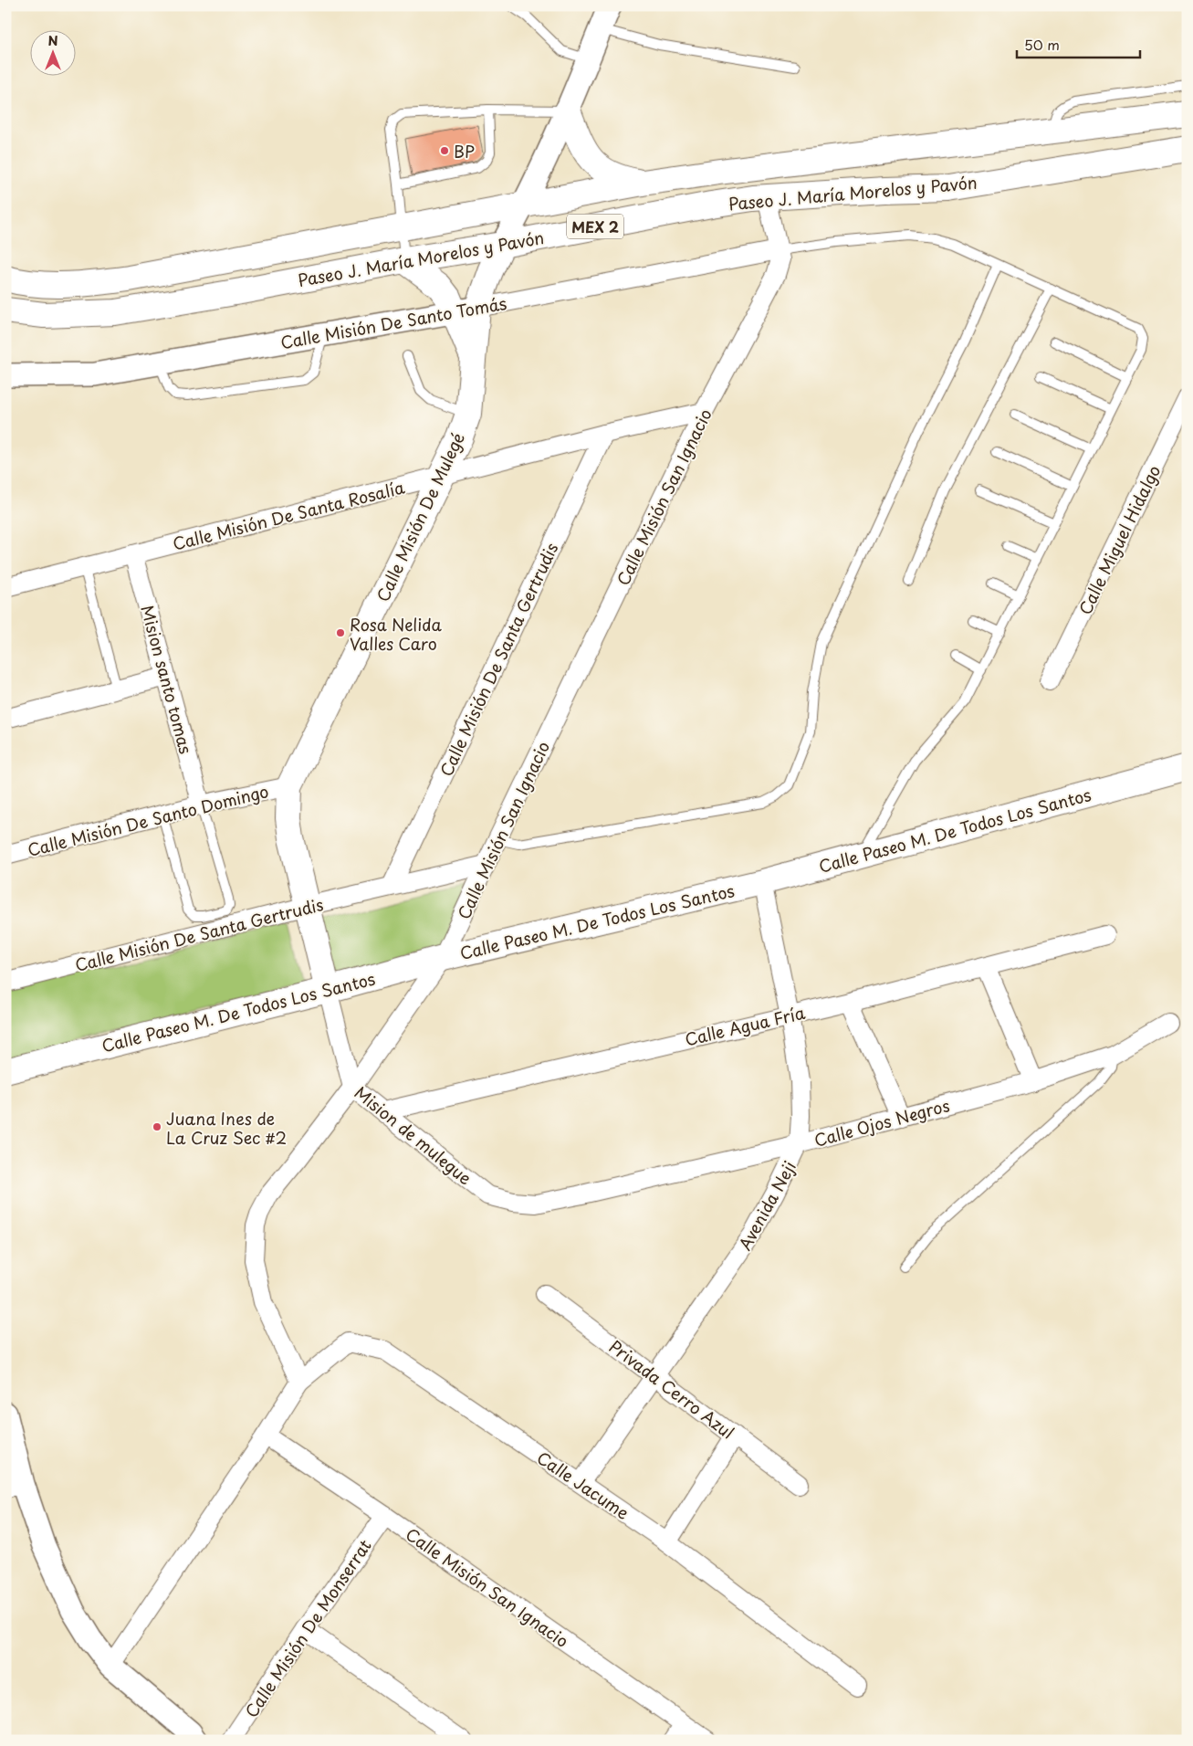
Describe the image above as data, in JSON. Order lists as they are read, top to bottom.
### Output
{
  "streets": {
    "main road": [
      "Paseo J. María Morelos y Pavón",
      "MEX 2",
      "Calle Misión De Mulegé",
      "Calle Paseo M. De Todos Los Santos"
    ],
    "street": [
      "Calle Misión De Santo Tomás",
      "Calle Misión San Ignacio",
      "Calle Misión De Santa Rosalía",
      "Calle Miguel Hidalgo",
      "Calle Misión De Santa Gertrudis",
      "Mision santo tomas",
      "Calle Misión De Santo Domingo",
      "Calle Agua Fría",
      "Calle Ojos Negros",
      "Mision de mulegue",
      "Avenida Neji",
      "Privada Cerro Azul",
      "Calle Jacume",
      "Calle Misión De Monserrat"
    ]
  },
  "crossings": [
    ["Paseo J. María Morelos y Pavón", "Calle Misión San Ignacio"],
    ["Calle Misión De Santo Tomás", "Calle Misión San Ignacio"],
    ["Calle Misión De Santo Tomás", "Calle Misión De Mulegé"],
    ["Calle Misión San Ignacio", "Calle Misión De Santa Rosalía"],
    ["Calle Misión San Ignacio", "Calle Misión De Santa Gertrudis"],
    ["Calle Misión San Ignacio", "Calle Paseo M. De Todos Los Santos"],
    ["Calle Misión San Ignacio", "Mision de mulegue"],
    ["Calle Misión San Ignacio", "Calle Jacume"],
    ["Calle Misión San Ignacio", "Calle Misión De Monserrat"],
    ["Calle Misión De Santa Rosalía", "Calle Misión De Mulegé"],
    ["Calle Misión De Santa Rosalía", "Calle Misión De Santa Gertrudis"],
    ["Calle Misión De Santa Rosalía", "Mision santo tomas"],
    ["Calle Misión De Mulegé", "Calle Misión De Santa Gertrudis"],
    ["Calle Misión De Mulegé", "Calle Misión De Santo Domingo"],
    ["Calle Misión De Mulegé", "Calle Paseo M. De Todos Los Santos"],
    ["Calle Misión De Mulegé", "Mision de mulegue"],
    ["Mision santo tomas", "Calle Misión De Santo Domingo"],
    ["Calle Paseo M. De Todos Los Santos", "Mision de mulegue"],
    ["Calle Paseo M. De Todos Los Santos", "Avenida Neji"],
    ["Calle Agua Fría", "Mision de mulegue"],
    ["Calle Agua Fría", "Avenida Neji"],
    ["Calle Ojos Negros", "Mision de mulegue"],
    ["Calle Ojos Negros", "Avenida Neji"],
    ["Avenida Neji", "Privada Cerro Azul"],
    ["Avenida Neji", "Calle Jacume"]
  ],
  "places": ["BP", "Rosa Nelida Valles Caro", "Juana Ines de La Cruz Sec #2"],
  "scale_bar": "50 m",
  "north": "top"
}
